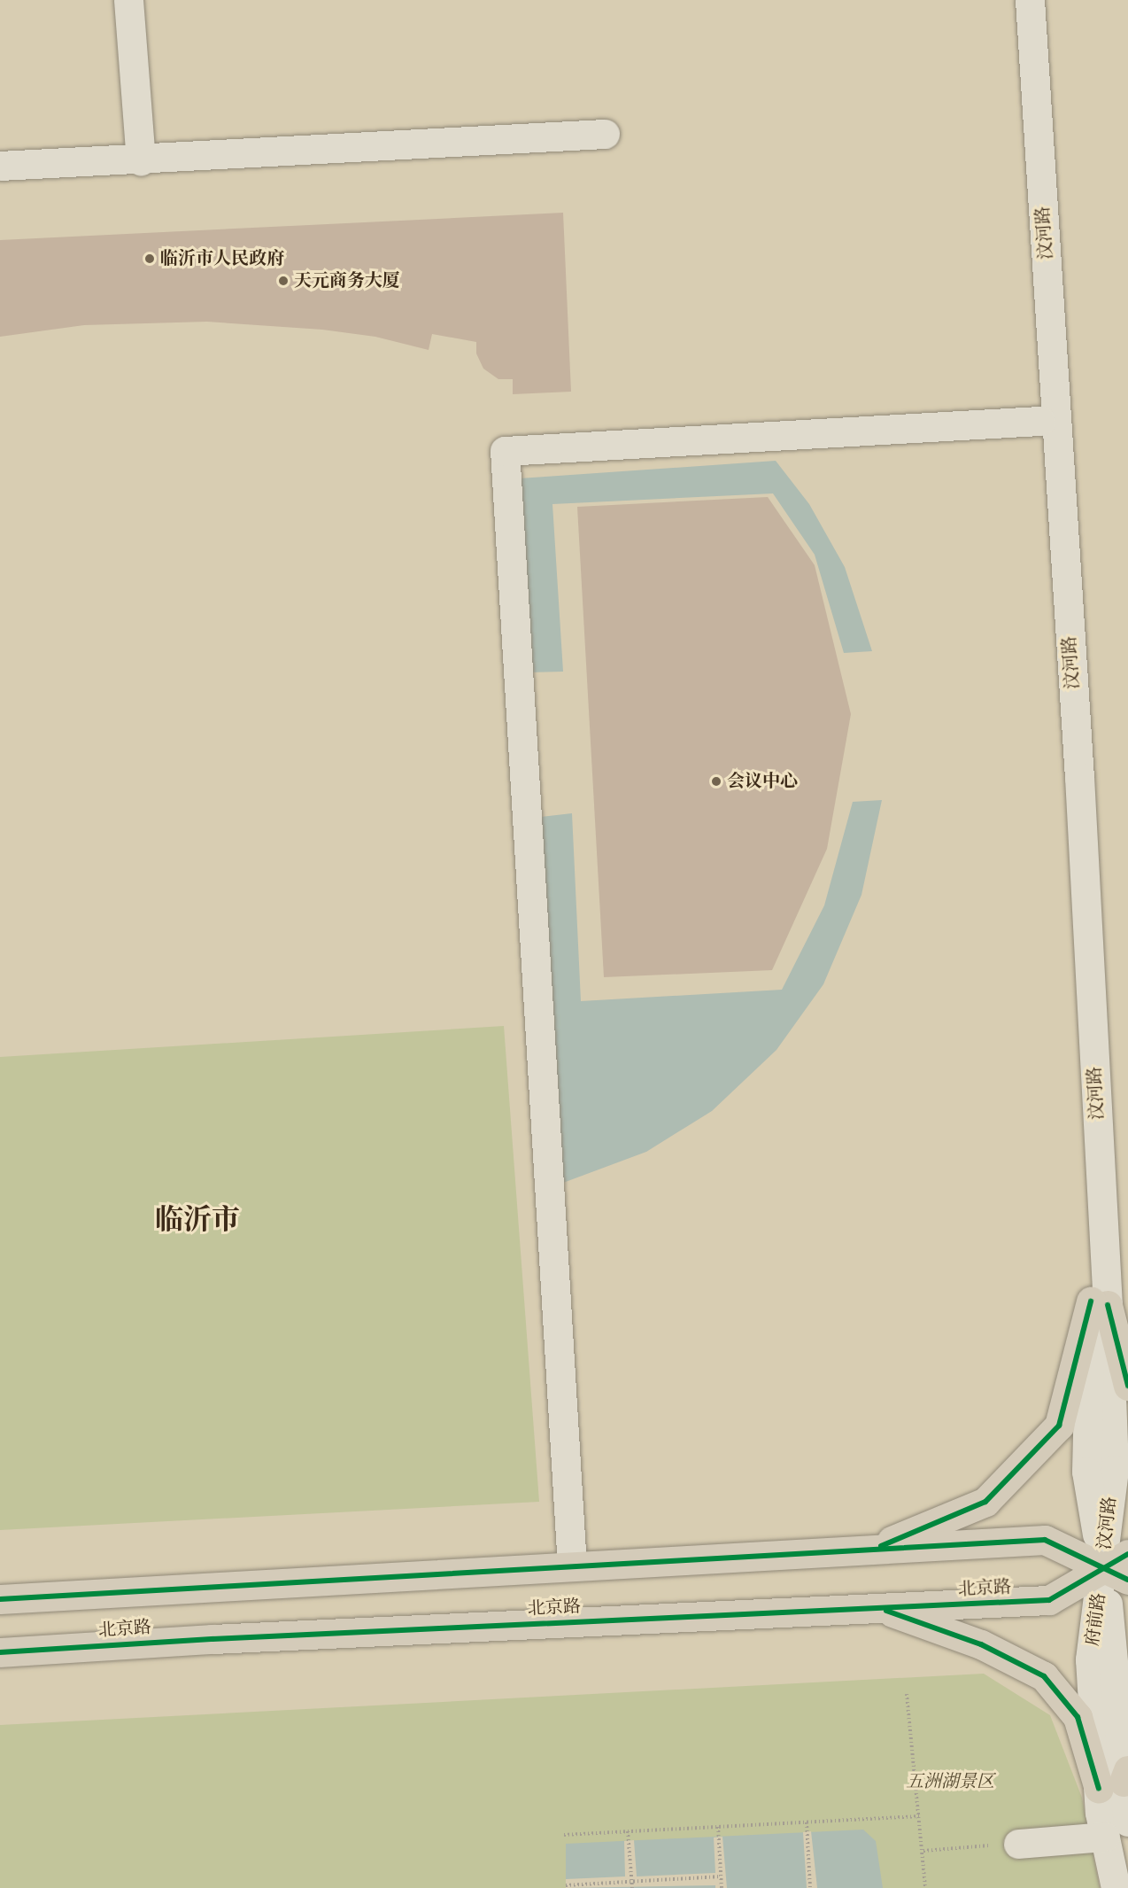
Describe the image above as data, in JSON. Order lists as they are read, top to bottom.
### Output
{
  "streets": {
    "main road": ["北京路"],
    "street": ["汶河路", "府前路"]
  },
  "crossings": [
    ["汶河路", "北京路"],
    ["汶河路", "府前路"],
    ["北京路", "府前路"]
  ],
  "districts": ["临沂市"],
  "parks": ["五洲湖景区"],
  "places": ["临沂市人民政府", "天元商务大厦", "会议中心"]
}
